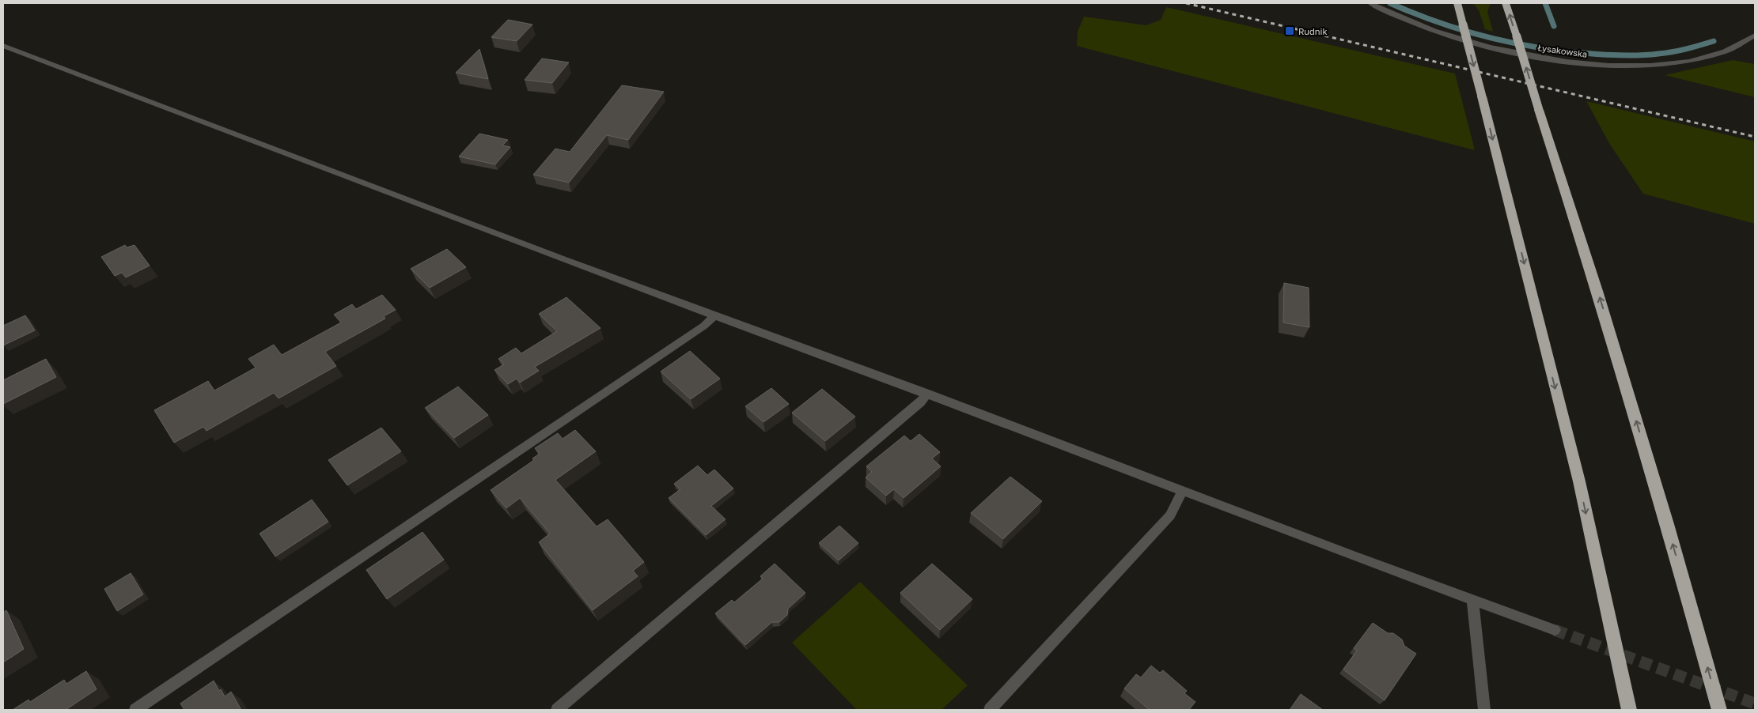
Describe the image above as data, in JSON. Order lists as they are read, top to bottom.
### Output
{
  "streets": {
    "street": ["Łysakowska"]
  },
  "places": {
    "transit": ["Rudnik"]
  }
}
